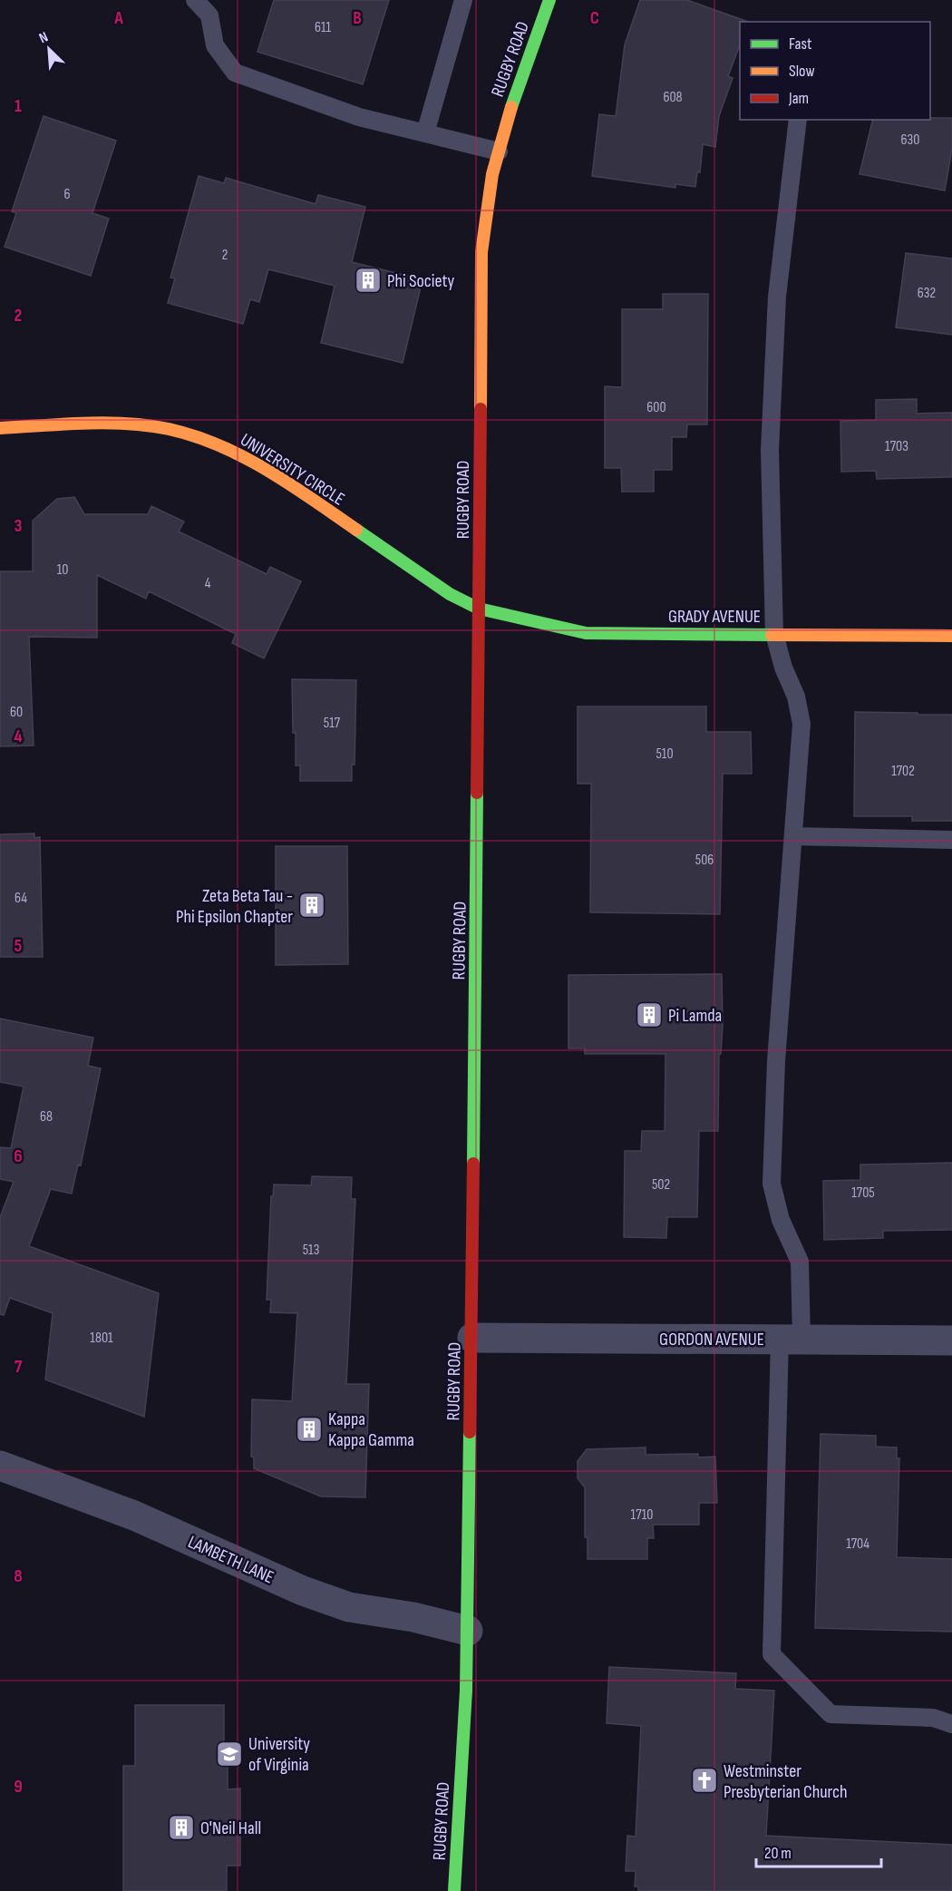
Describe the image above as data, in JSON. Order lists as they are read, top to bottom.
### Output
{
  "streets": {
    "main road": ["RUGBY ROAD", "UNIVERSITY CIRCLE", "GRADY AVENUE"],
    "street": ["GORDON AVENUE", "LAMBETH LANE"]
  },
  "crossings": [
    ["RUGBY ROAD", "UNIVERSITY CIRCLE"],
    ["RUGBY ROAD", "GRADY AVENUE"],
    ["RUGBY ROAD", "GORDON AVENUE"],
    ["RUGBY ROAD", "LAMBETH LANE"],
    ["UNIVERSITY CIRCLE", "GRADY AVENUE"]
  ],
  "places": {
    "building": [
      "Phi Society",
      "Zeta Beta Tau - Phi Epsilon Chapter",
      "Pi Lamda",
      "Kappa Kappa Gamma",
      "O'Neil Hall"
    ],
    "school or university": ["University of Virginia"],
    "church": ["Westminster Presbyterian Church"]
  },
  "house_numbers": [
    "611",
    "608",
    "630",
    "6",
    "2",
    "632",
    "600",
    "1703",
    "10",
    "4",
    "60",
    "517",
    "510",
    "1702",
    "506",
    "64",
    "68",
    "502",
    "1705",
    "513",
    "1801",
    "1710",
    "1704"
  ],
  "legend": ["Fast", "Slow", "Jam"],
  "scale_bar": "20 m",
  "north": "top left",
  "grid": {
    "columns": ["A", "B", "C"],
    "rows": [
      "1",
      "2",
      "3",
      "4",
      "5",
      "6",
      "7",
      "8",
      "9"
    ]
  }
}
